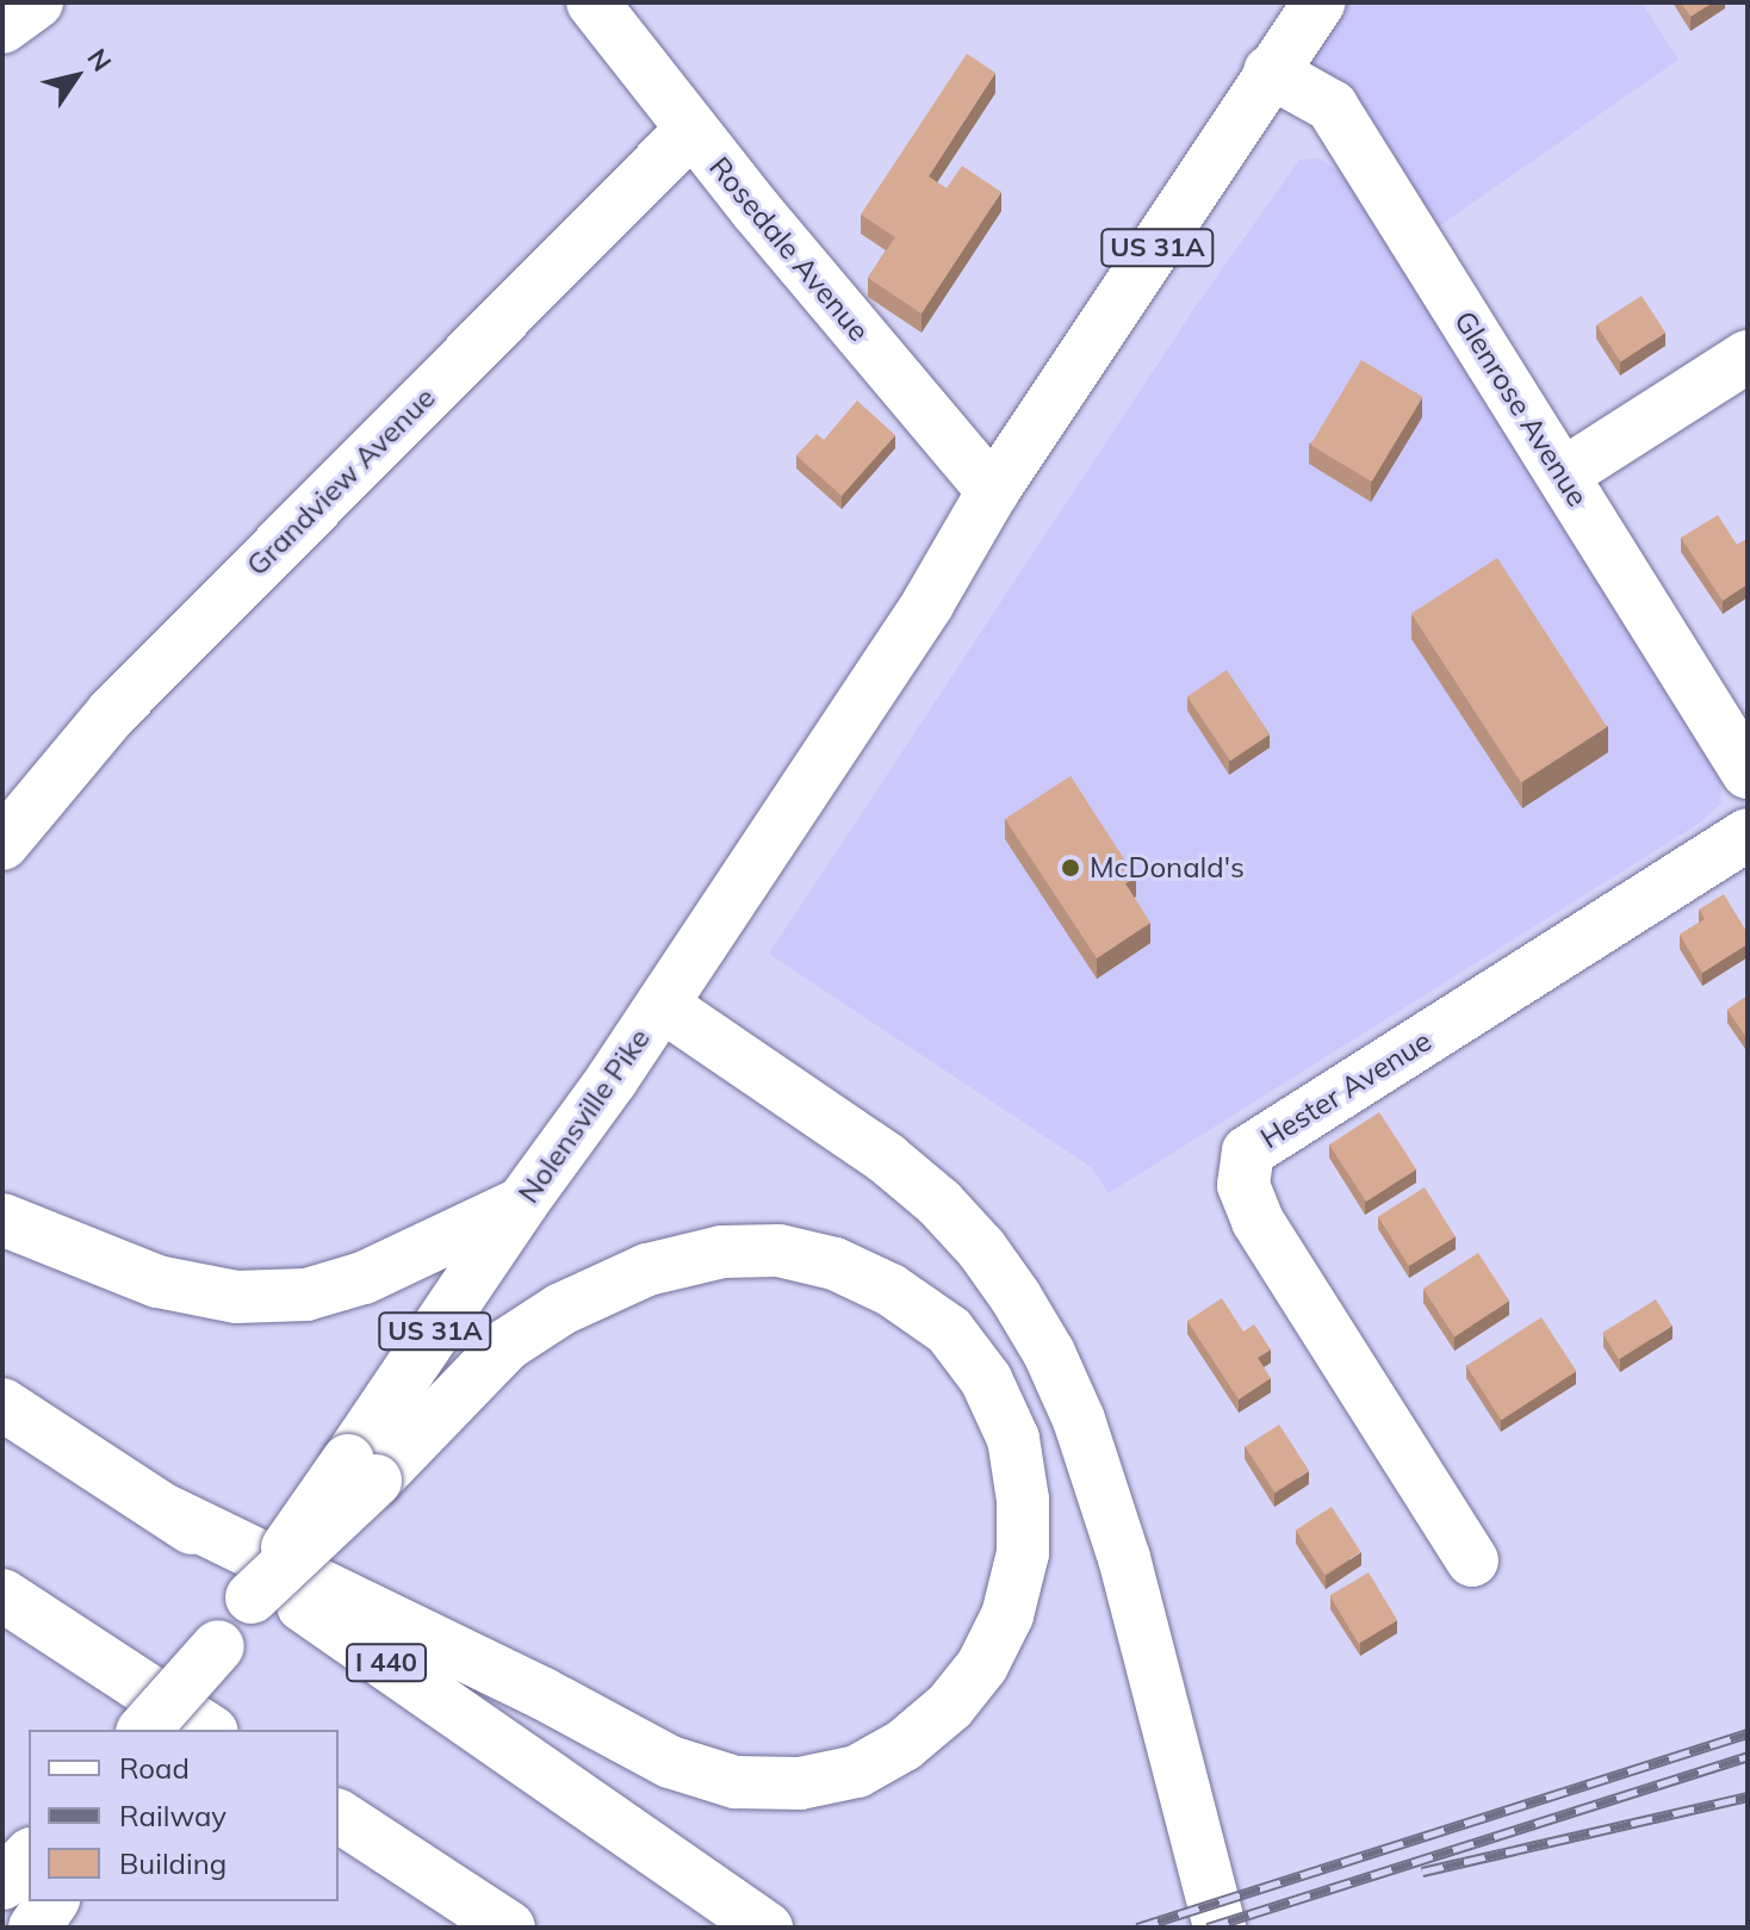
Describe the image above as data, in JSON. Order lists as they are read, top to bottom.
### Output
{
  "streets": {
    "main road": [
      "US 31A",
      "Rosedale Avenue",
      "Glenrose Avenue",
      "Grandview Avenue",
      "Hester Avenue",
      "Nolensville Pike",
      "I 440"
    ]
  },
  "crossings": [
    ["US 31A", "Rosedale Avenue"],
    ["US 31A", "Glenrose Avenue"],
    ["US 31A", "Nolensville Pike"],
    ["Rosedale Avenue", "Grandview Avenue"],
    ["Rosedale Avenue", "Nolensville Pike"]
  ],
  "places": ["McDonald's"],
  "legend": ["Road", "Railway", "Building"],
  "north": "top right"
}
